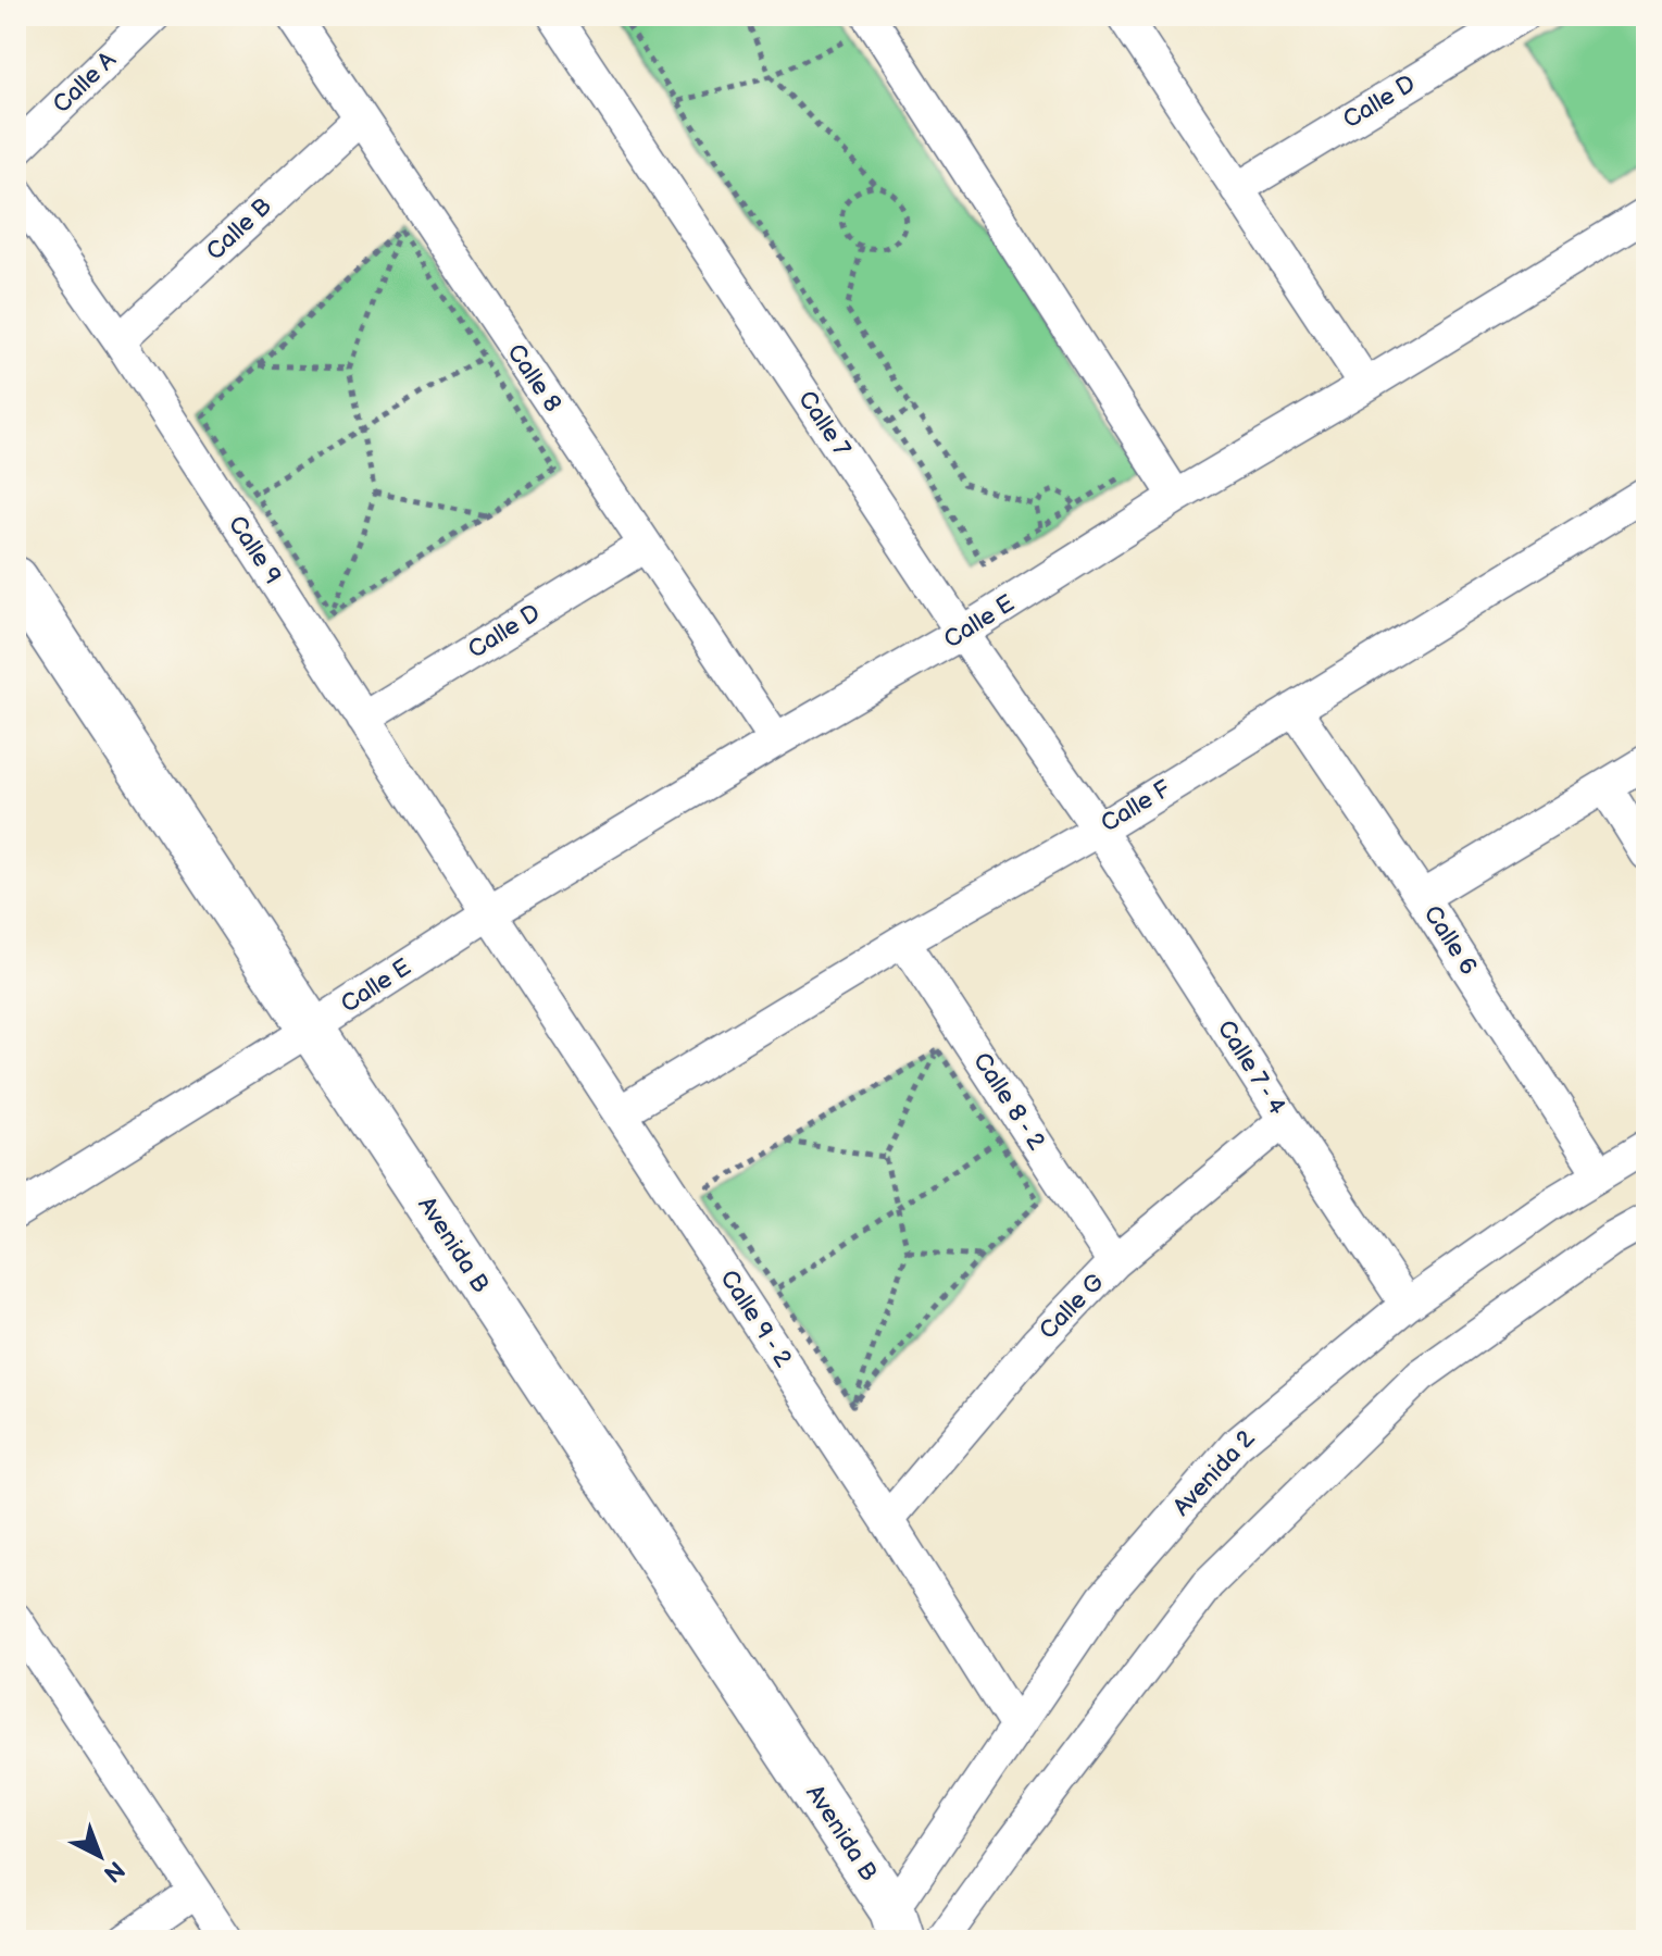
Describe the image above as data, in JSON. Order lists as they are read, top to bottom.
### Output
{
  "streets": {
    "main road": ["Avenida B"],
    "street": [
      "Calle A",
      "Calle D",
      "Calle B",
      "Calle 8",
      "Calle 7",
      "Calle 9",
      "Calle E",
      "Calle F",
      "Calle 6",
      "Calle 7 - 4",
      "Calle 8 - 2",
      "Calle G",
      "Calle 9 - 2",
      "Avenida 2"
    ]
  },
  "crossings": [
    ["Calle D", "Calle 8"],
    ["Calle D", "Calle 9"],
    ["Calle B", "Calle 8"],
    ["Calle B", "Calle 9"],
    ["Calle 8", "Calle E"],
    ["Calle 7", "Calle E"],
    ["Calle 7", "Calle F"],
    ["Calle 7", "Calle 7 - 4"],
    ["Calle 9", "Calle E"],
    ["Calle 9", "Calle 9 - 2"],
    ["Calle E", "Avenida B"],
    ["Calle E", "Calle 9 - 2"],
    ["Calle F", "Calle 6"],
    ["Calle F", "Calle 7 - 4"],
    ["Calle F", "Calle 8 - 2"],
    ["Calle F", "Calle 9 - 2"],
    ["Calle 6", "Avenida 2"],
    ["Calle 7 - 4", "Calle G"],
    ["Calle 7 - 4", "Avenida 2"],
    ["Calle 8 - 2", "Calle G"],
    ["Avenida B", "Avenida 2"],
    ["Calle G", "Calle 9 - 2"],
    ["Calle 9 - 2", "Avenida 2"]
  ],
  "north": "bottom right"
}
